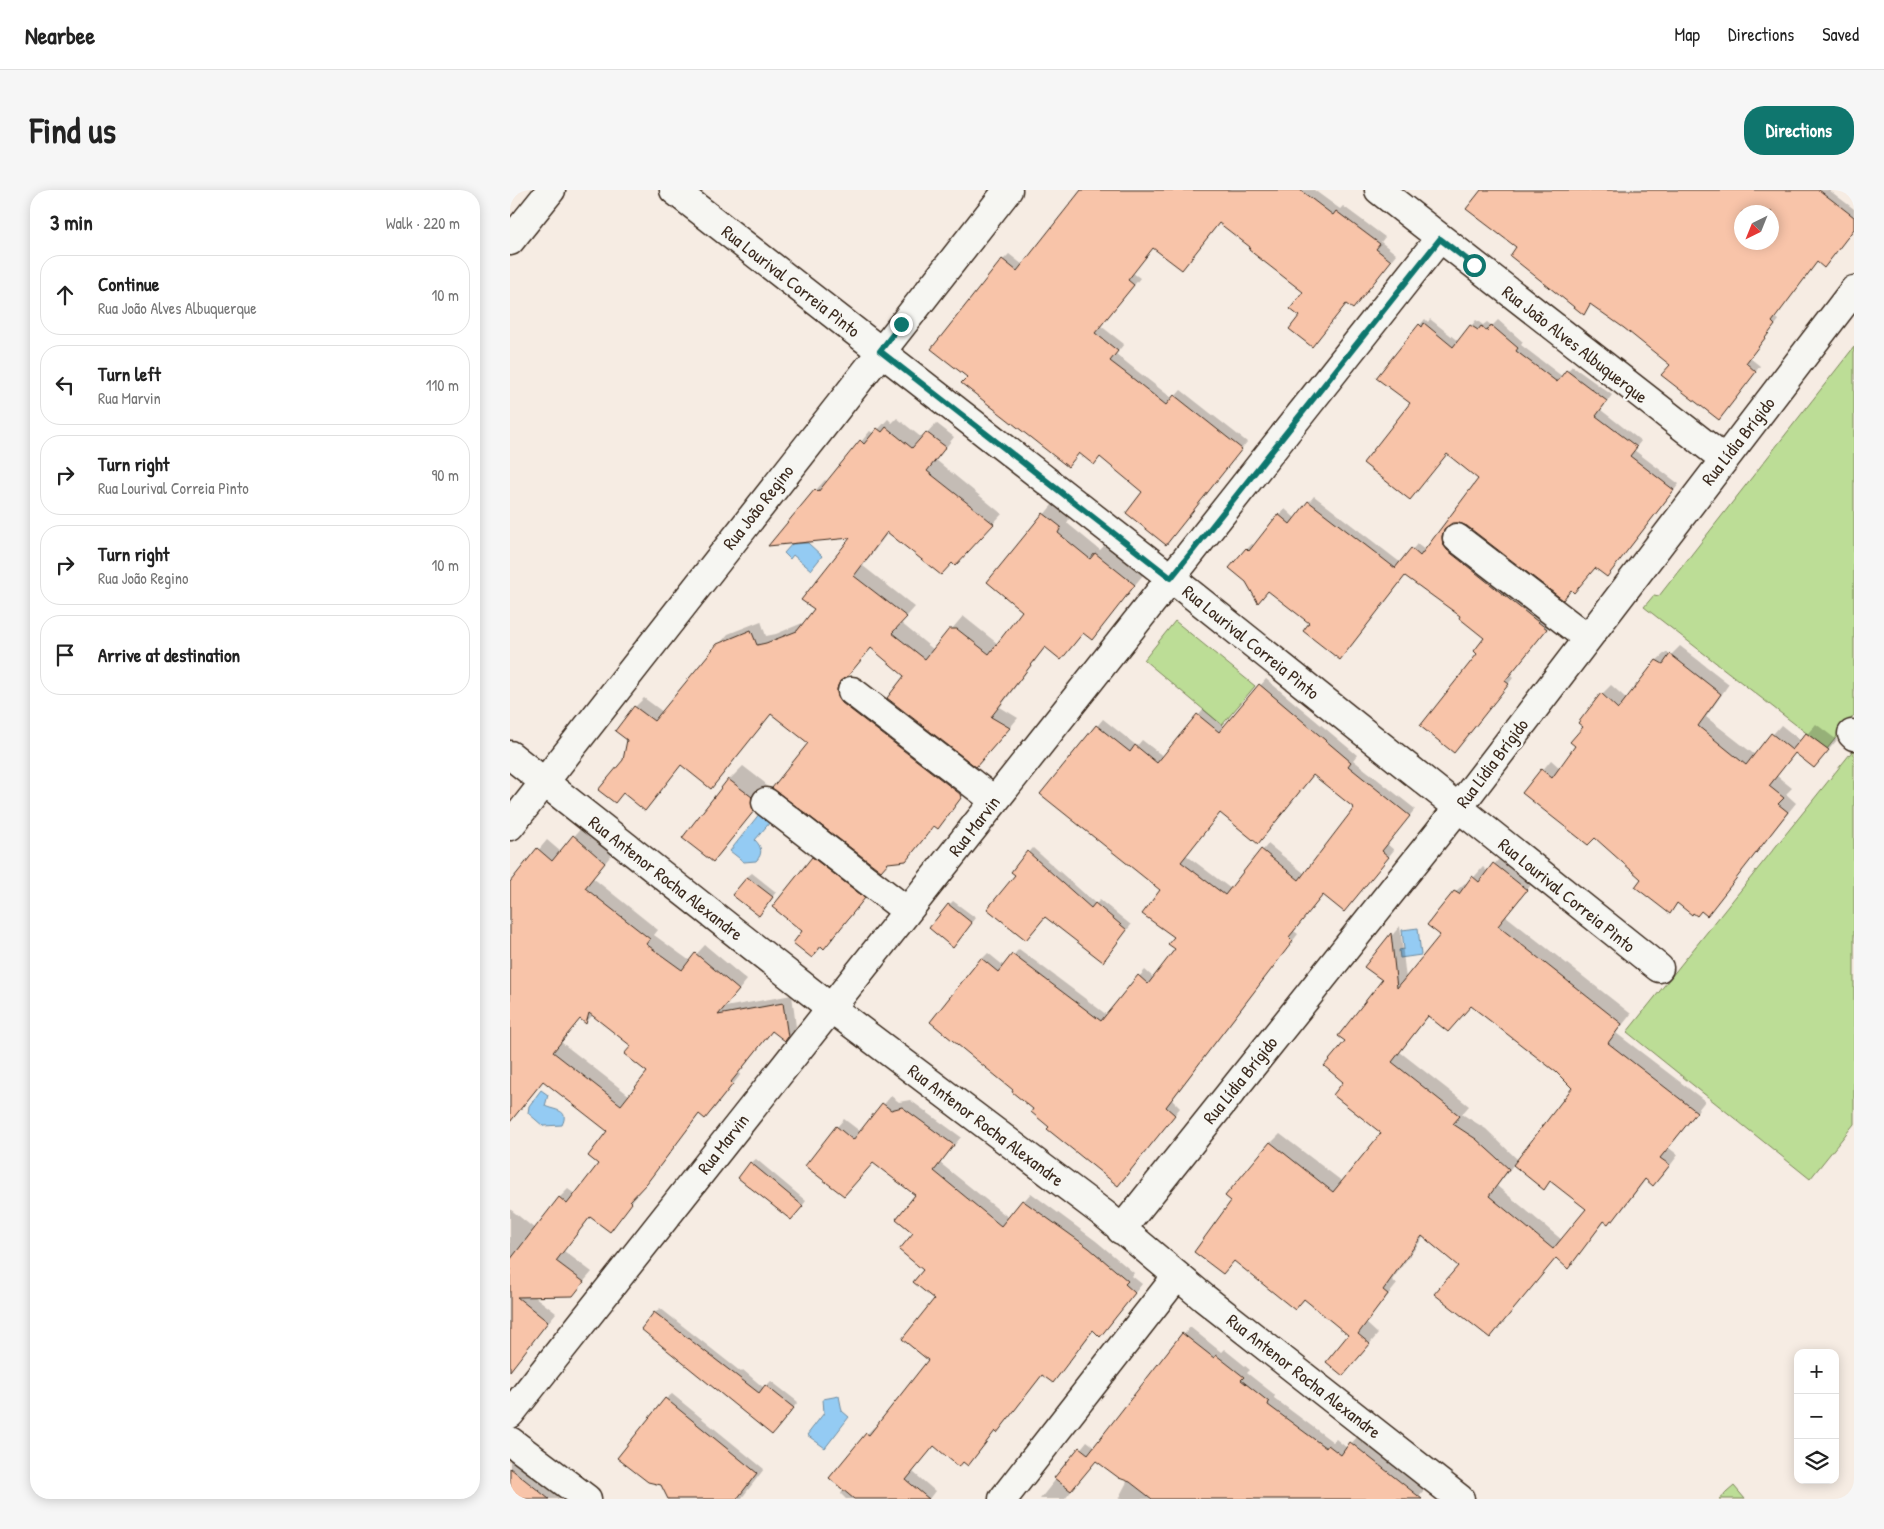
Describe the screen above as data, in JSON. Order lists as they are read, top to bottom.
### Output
{
  "streets": {
    "street": [
      "Rua Lourival Correia Pìnto",
      "Rua João Alves Albuquerque",
      "Rua Lídia Brígido",
      "Rua João Regino",
      "Rua Marvin",
      "Rua Antenor Rocha Alexandre"
    ]
  },
  "crossings": [
    ["Rua Lourival Correia Pìnto", "Rua Lídia Brígido"],
    ["Rua Lourival Correia Pìnto", "Rua João Regino"],
    ["Rua Lourival Correia Pìnto", "Rua Marvin"],
    ["Rua João Alves Albuquerque", "Rua Lídia Brígido"],
    ["Rua João Alves Albuquerque", "Rua Marvin"],
    ["Rua Lídia Brígido", "Rua Antenor Rocha Alexandre"],
    ["Rua João Regino", "Rua Antenor Rocha Alexandre"],
    ["Rua Marvin", "Rua Antenor Rocha Alexandre"]
  ],
  "north": "bottom left",
  "page": {
    "header": "Nearbee",
    "nav": ["Map", "Directions", "Saved"],
    "buttons": "Directions",
    "title": "Find us",
    "heading": ["3 min", "Walk · 220 m"],
    "list": [
      ["Continue", "Rua João Alves Albuquerque", "10 m"],
      ["Turn left", "Rua Marvin", "110 m"],
      ["Turn right", "Rua Lourival Correia Pìnto", "90 m"],
      ["Turn right", "Rua João Regino", "10 m"],
      "Arrive at destination"
    ],
    "map_buttons": ["+", "−"]
  }
}
